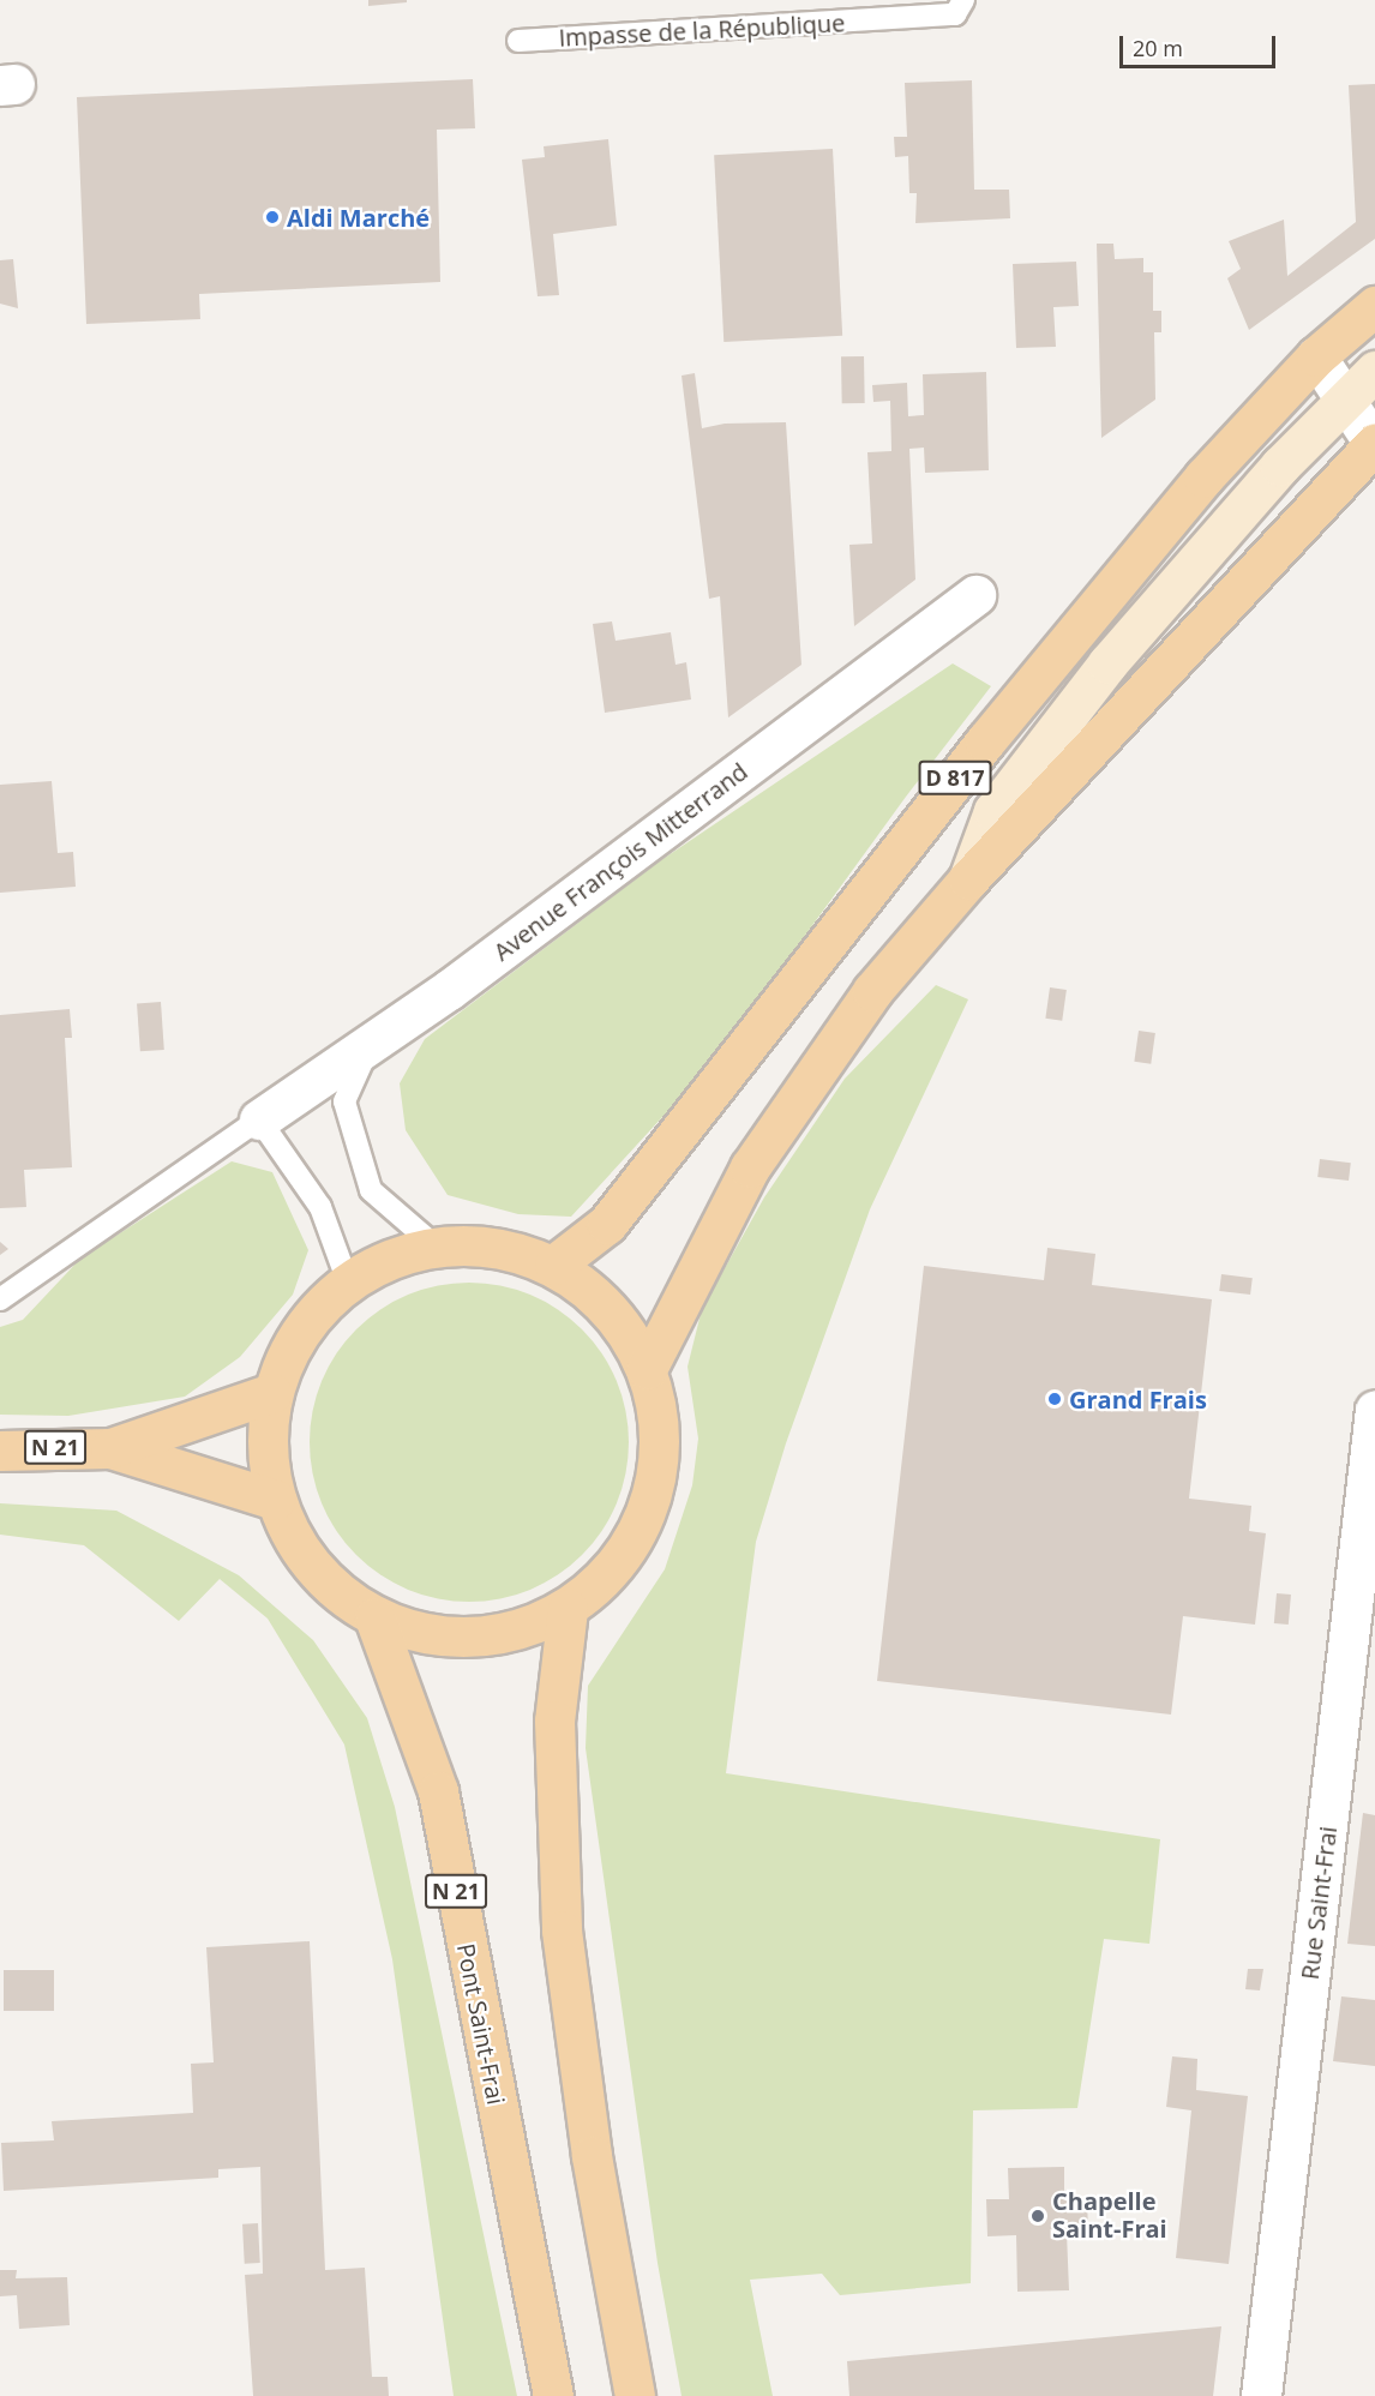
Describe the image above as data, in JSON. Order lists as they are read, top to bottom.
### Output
{
  "streets": {
    "main road": ["D 817", "N 21", "Pont Saint-Frai"],
    "street": ["Avenue François Mitterrand", "Rue Saint-Frai"],
    "lane": ["Impasse de la République"]
  },
  "places": ["Aldi Marché", "Grand Frais", "Chapelle Saint-Frai"],
  "scale_bar": "20 m"
}
